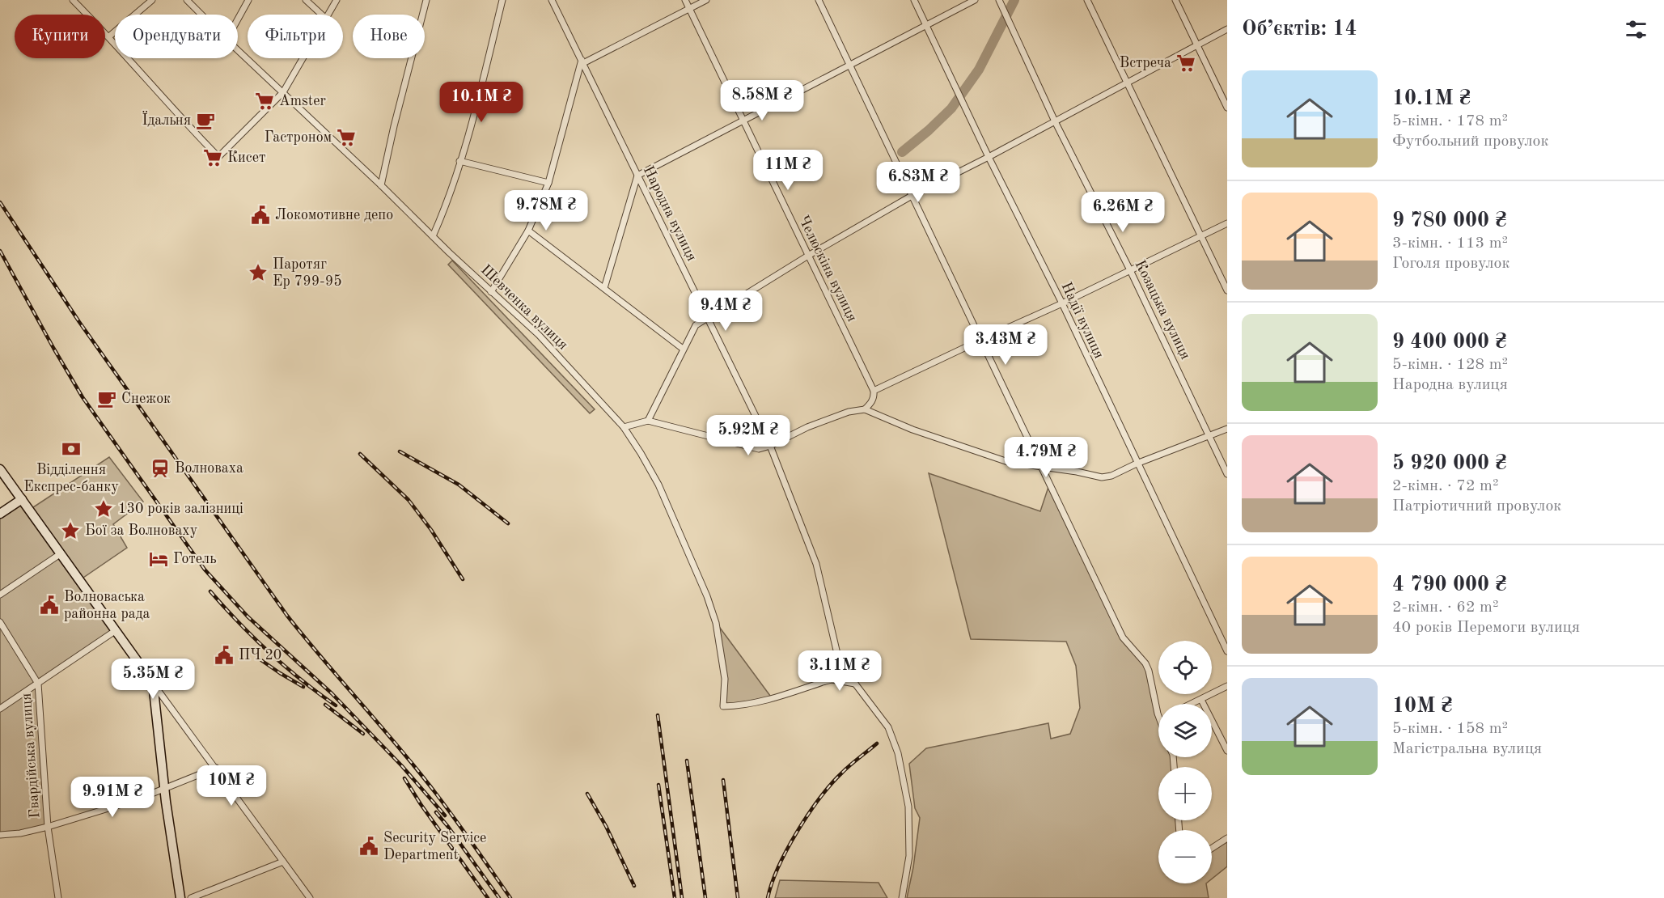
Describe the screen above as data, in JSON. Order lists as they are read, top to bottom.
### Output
{
  "streets": {
    "street": [
      "Народна вулиця",
      "Челюскіна вулиця",
      "Шевченка вулиця",
      "Козацька вулиця",
      "Надії вулиця",
      "Гвардійська вулиця"
    ]
  },
  "places": {
    "supermarket": [
      "Встреча",
      "Amster",
      "Гастроном",
      "Кисет"
    ],
    "cafe": ["Їдальня", "Снежок"],
    "public building": [
      "Локомотивне депо",
      "Волноваська районна рада",
      "ПЧ 20",
      "Security Service Department"
    ],
    "place": ["Паротяг Ер 799-95", "130 років залізниці", "Бої за Волноваху"],
    "bank": ["Відділення Експрес-банку"],
    "station": ["Волноваха"],
    "hotel": ["Готель"]
  },
  "page": {
    "heading": "Об’єктів: 14",
    "chip": [
      "Купити",
      "Орендувати",
      "Фільтри",
      "Нове"
    ],
    "list": [
      {
        "name": "10.1M ₴",
        "note": "5-кімн. · 178 m² · Футбольний провулок"
      },
      {
        "name": "9 780 000 ₴",
        "note": "3-кімн. · 113 m² · Гоголя провулок"
      },
      {
        "name": "9 400 000 ₴",
        "note": "5-кімн. · 128 m² · Народна вулиця"
      },
      {
        "name": "5 920 000 ₴",
        "note": "2-кімн. · 72 m² · Патріотичний провулок"
      },
      {
        "name": "4 790 000 ₴",
        "note": "2-кімн. · 62 m² · 40 років Перемоги вулиця"
      },
      {
        "name": "10M ₴",
        "note": "5-кімн. · 158 m² · Магістральна вулиця"
      }
    ],
    "price": [
      "8.58M ₴",
      "10.1M ₴",
      "11M ₴",
      "6.83M ₴",
      "9.78M ₴",
      "6.26M ₴",
      "9.4M ₴",
      "3.43M ₴",
      "5.92M ₴",
      "4.79M ₴",
      "3.11M ₴",
      "5.35M ₴",
      "10M ₴",
      "9.91M ₴"
    ],
    "map_buttons": ["+", "−"]
  }
}
